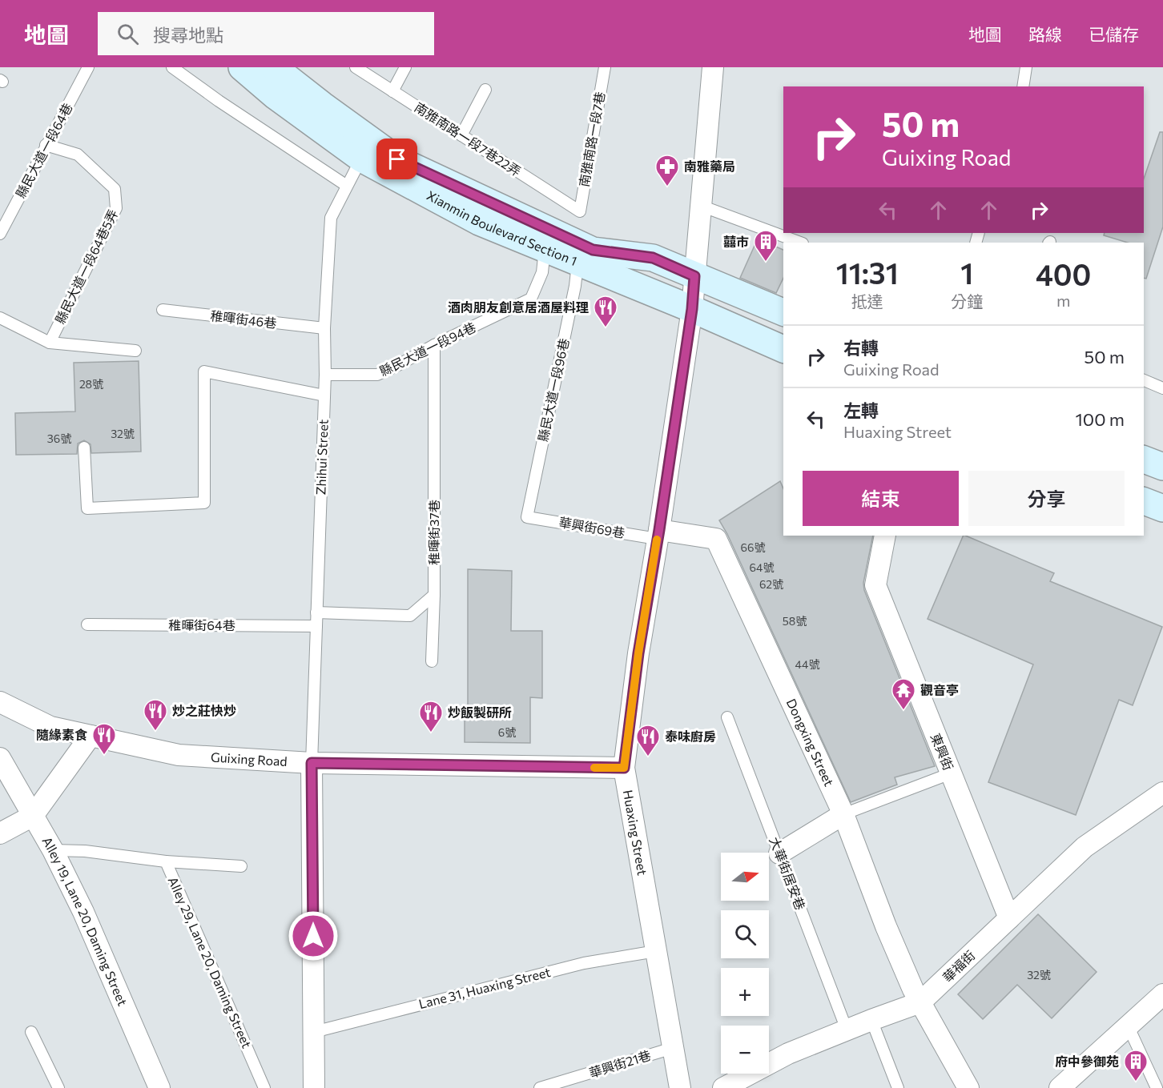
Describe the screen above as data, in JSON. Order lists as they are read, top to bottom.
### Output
{
  "streets": {
    "main road": ["Xianmin Boulevard Section 1"],
    "street": [
      "Dongxing Street",
      "東興街",
      "Guixing Road",
      "Huaxing Street",
      "Alley 19, Lane 20, Daming Street",
      "華福街"
    ],
    "lane": [
      "南雅南路一段7巷22弄",
      "南雅南路一段7巷",
      "縣民大道一段64巷",
      "縣民大道一段64巷5弄",
      "稚暉街46巷",
      "縣民大道一段94巷",
      "縣民大道一段96巷",
      "Zhihui Street",
      "華興街69巷",
      "稚暉街37巷",
      "稚暉街64巷",
      "大華街居安巷",
      "Alley 29, Lane 20, Daming Street",
      "Lane 31, Huaxing Street",
      "華興街21巷"
    ]
  },
  "crossings": [
    ["南雅南路一段7巷22弄", "南雅南路一段7巷"],
    ["縣民大道一段64巷", "縣民大道一段64巷5弄"],
    ["Xianmin Boulevard Section 1", "縣民大道一段94巷"],
    ["Xianmin Boulevard Section 1", "縣民大道一段96巷"],
    ["Xianmin Boulevard Section 1", "Zhihui Street"],
    ["Xianmin Boulevard Section 1", "Huaxing Street"],
    ["稚暉街46巷", "Zhihui Street"],
    ["縣民大道一段94巷", "Zhihui Street"],
    ["縣民大道一段94巷", "稚暉街37巷"],
    ["縣民大道一段96巷", "華興街69巷"],
    ["Zhihui Street", "稚暉街64巷"],
    ["Zhihui Street", "Guixing Road"],
    ["華興街69巷", "Dongxing Street"],
    ["華興街69巷", "Huaxing Street"],
    ["Dongxing Street", "Huaxing Street"],
    ["Dongxing Street", "華福街"],
    ["東興街", "華福街"],
    ["Guixing Road", "Huaxing Street"],
    ["Huaxing Street", "Lane 31, Huaxing Street"],
    ["Huaxing Street", "華興街21巷"],
    ["大華街居安巷", "華福街"],
    ["Alley 19, Lane 20, Daming Street", "Alley 29, Lane 20, Daming Street"]
  ],
  "places": {
    "pharmacy": ["南雅藥局"],
    "building": ["囍市", "府中參御苑"],
    "restaurant": [
      "酒肉朋友創意居酒屋料理",
      "炒之莊快炒",
      "炒飯製研所",
      "隨緣素食",
      "泰味廚房"
    ],
    "temple": ["觀音亭"]
  },
  "house_numbers": [
    "28號",
    "32號",
    "36號",
    "66號",
    "64號",
    "62號",
    "58號",
    "44號",
    "6號",
    "32號"
  ],
  "north": "right",
  "page": {
    "header": "地圖",
    "search": "搜尋地點",
    "nav": ["地圖", "路線", "已儲存"],
    "turn": ["50 m", "Guixing Road"],
    "eta": [
      "11:31",
      "抵達",
      "1",
      "分鐘",
      "400",
      "m"
    ],
    "list": [
      {
        "name": "右轉",
        "note": "Guixing Road",
        "value": "50 m"
      },
      {
        "name": "左轉",
        "note": "Huaxing Street",
        "value": "100 m"
      }
    ],
    "buttons": ["結束", "分享"],
    "map_buttons": ["+", "−"]
  }
}
